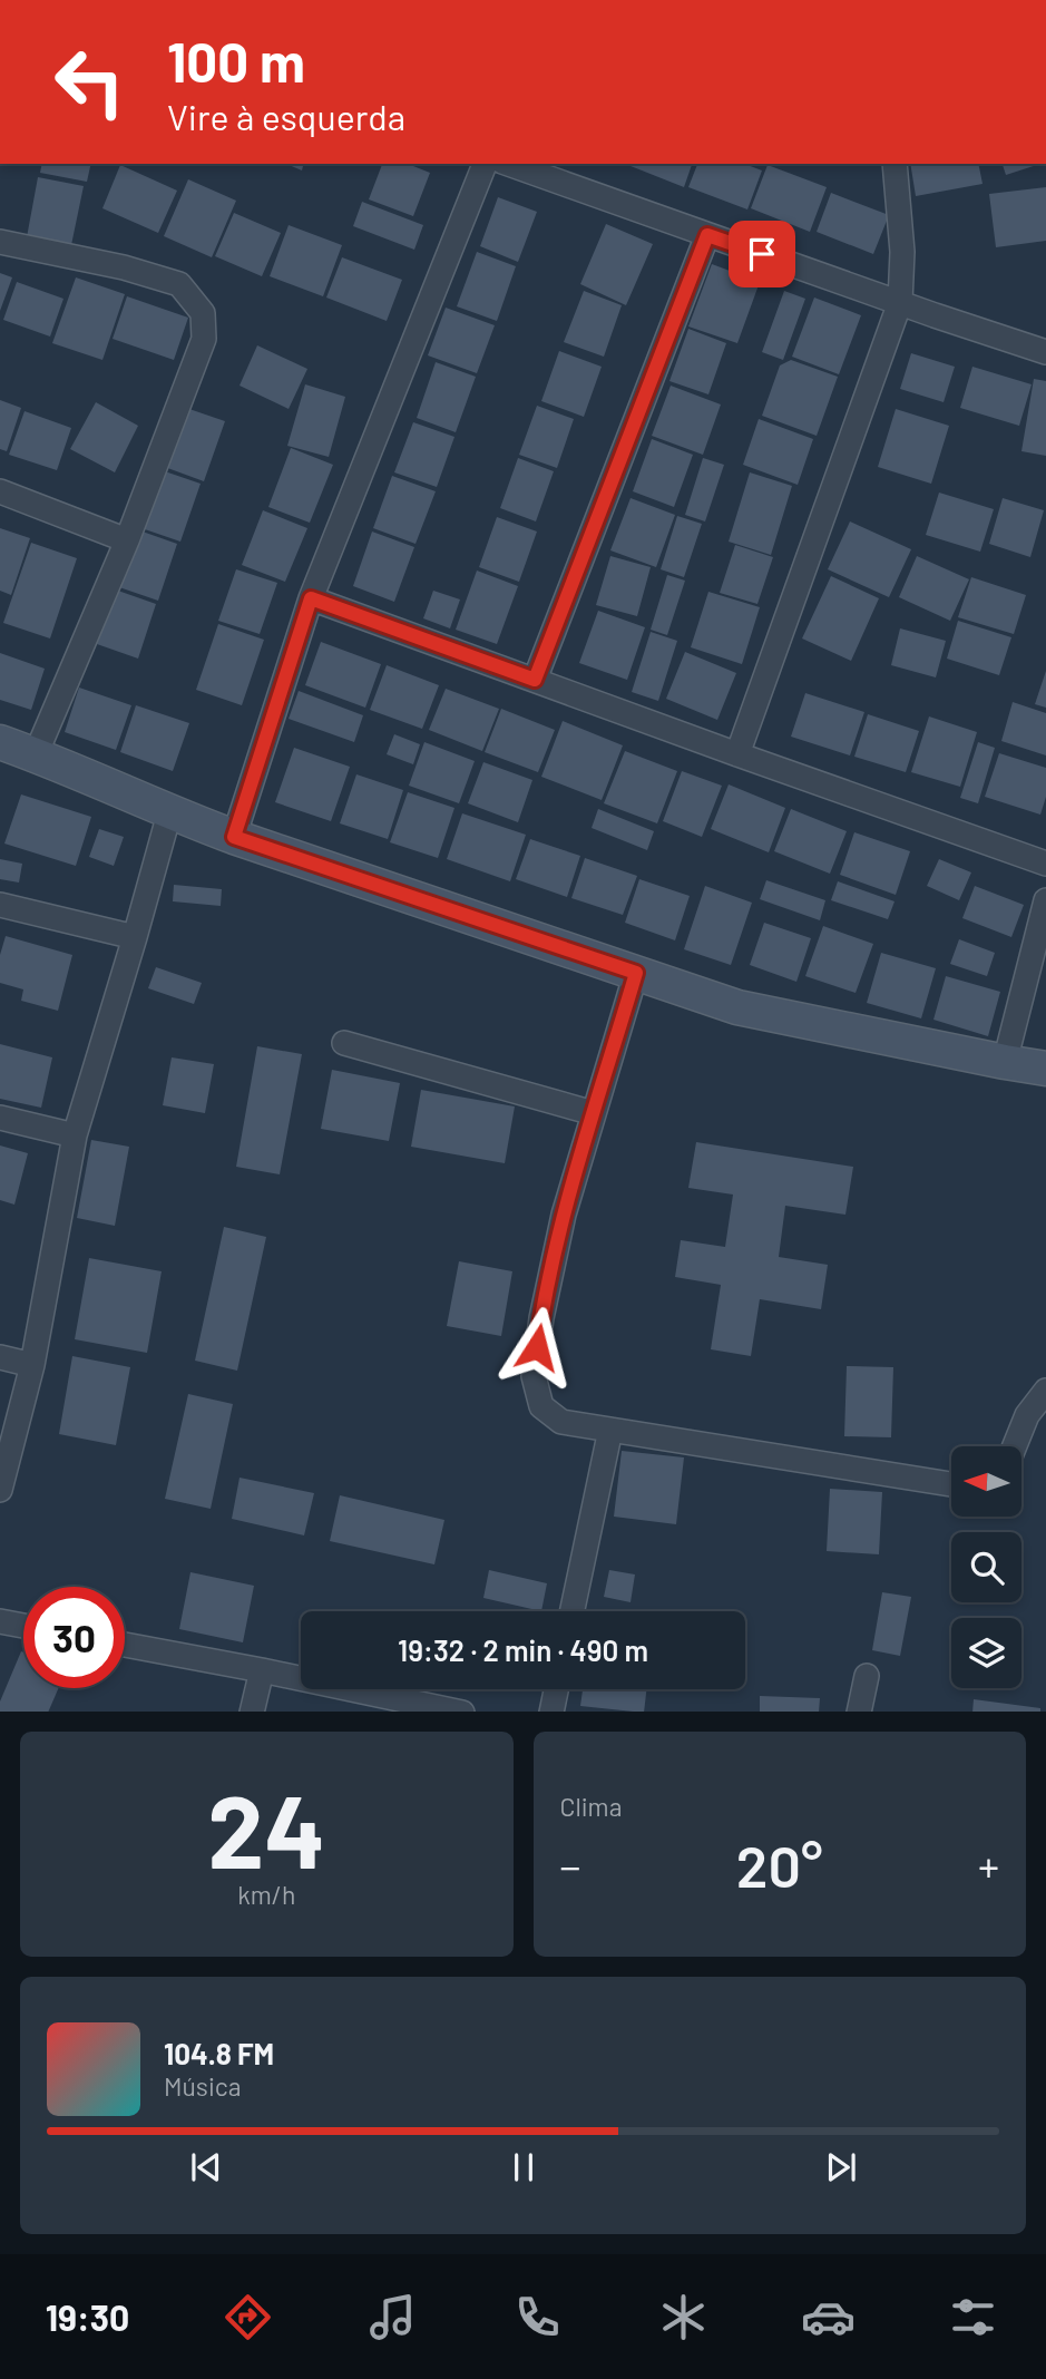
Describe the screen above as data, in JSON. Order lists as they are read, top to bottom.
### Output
{
  "north": "left",
  "page": {
    "turn": ["100 m", "Vire à esquerda"],
    "limit": "30",
    "trip": "19:32 · 2 min · 490 m",
    "tile": [
      ["24", "km/h"],
      "Clima"
    ],
    "heat": ["−", "20°", "+"],
    "song": ["104.8 FM", "Música"],
    "tabs": "19:30"
  }
}
